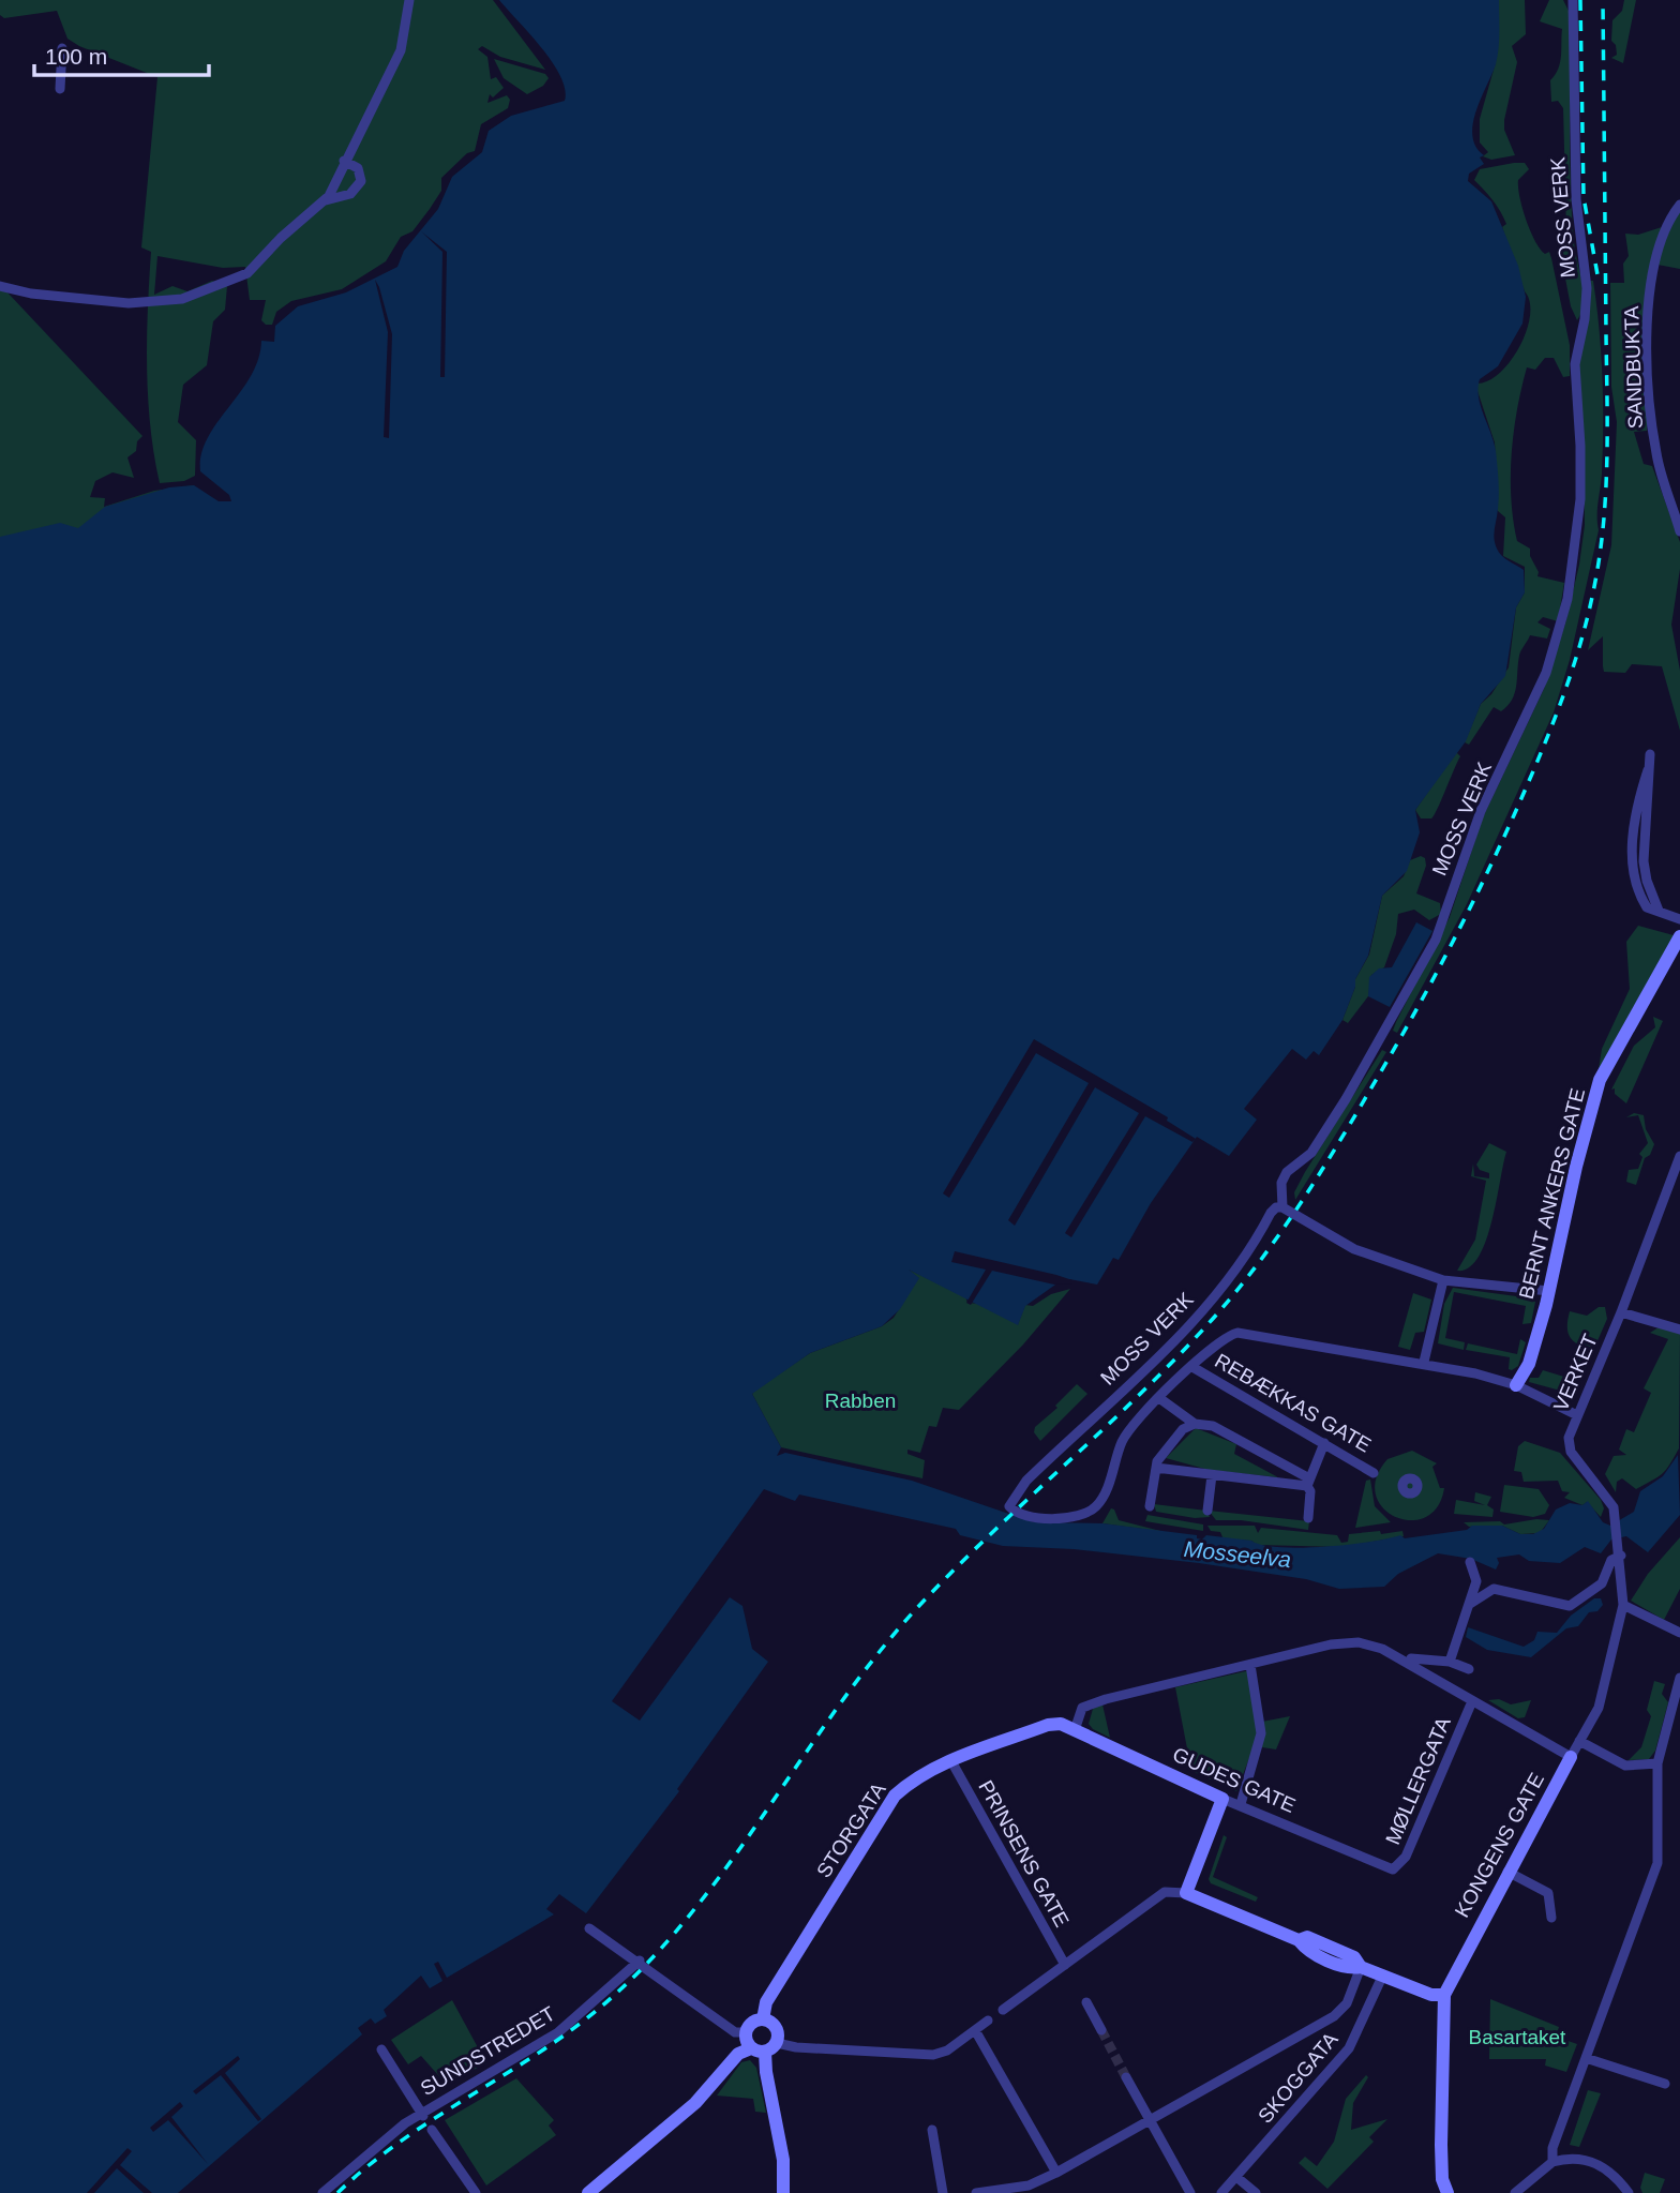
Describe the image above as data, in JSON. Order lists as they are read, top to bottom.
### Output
{
  "streets": {
    "street": [
      "MOSS VERK",
      "SANDBUKTA",
      "BERNT ANKERS GATE",
      "VERKET",
      "REBÆKKAS GATE",
      "GUDES GATE",
      "MØLLERGATA",
      "STORGATA",
      "KONGENS GATE",
      "PRINSENS GATE",
      "SUNDSTREDET",
      "SKOGGATA"
    ]
  },
  "crossings": [
    ["VERKET", "KONGENS GATE"],
    ["GUDES GATE", "MØLLERGATA"],
    ["GUDES GATE", "STORGATA"],
    ["STORGATA", "PRINSENS GATE"]
  ],
  "water": ["Mosseelva"],
  "parks": ["Rabben", "Basartaket"],
  "scale_bar": "100 m"
}
